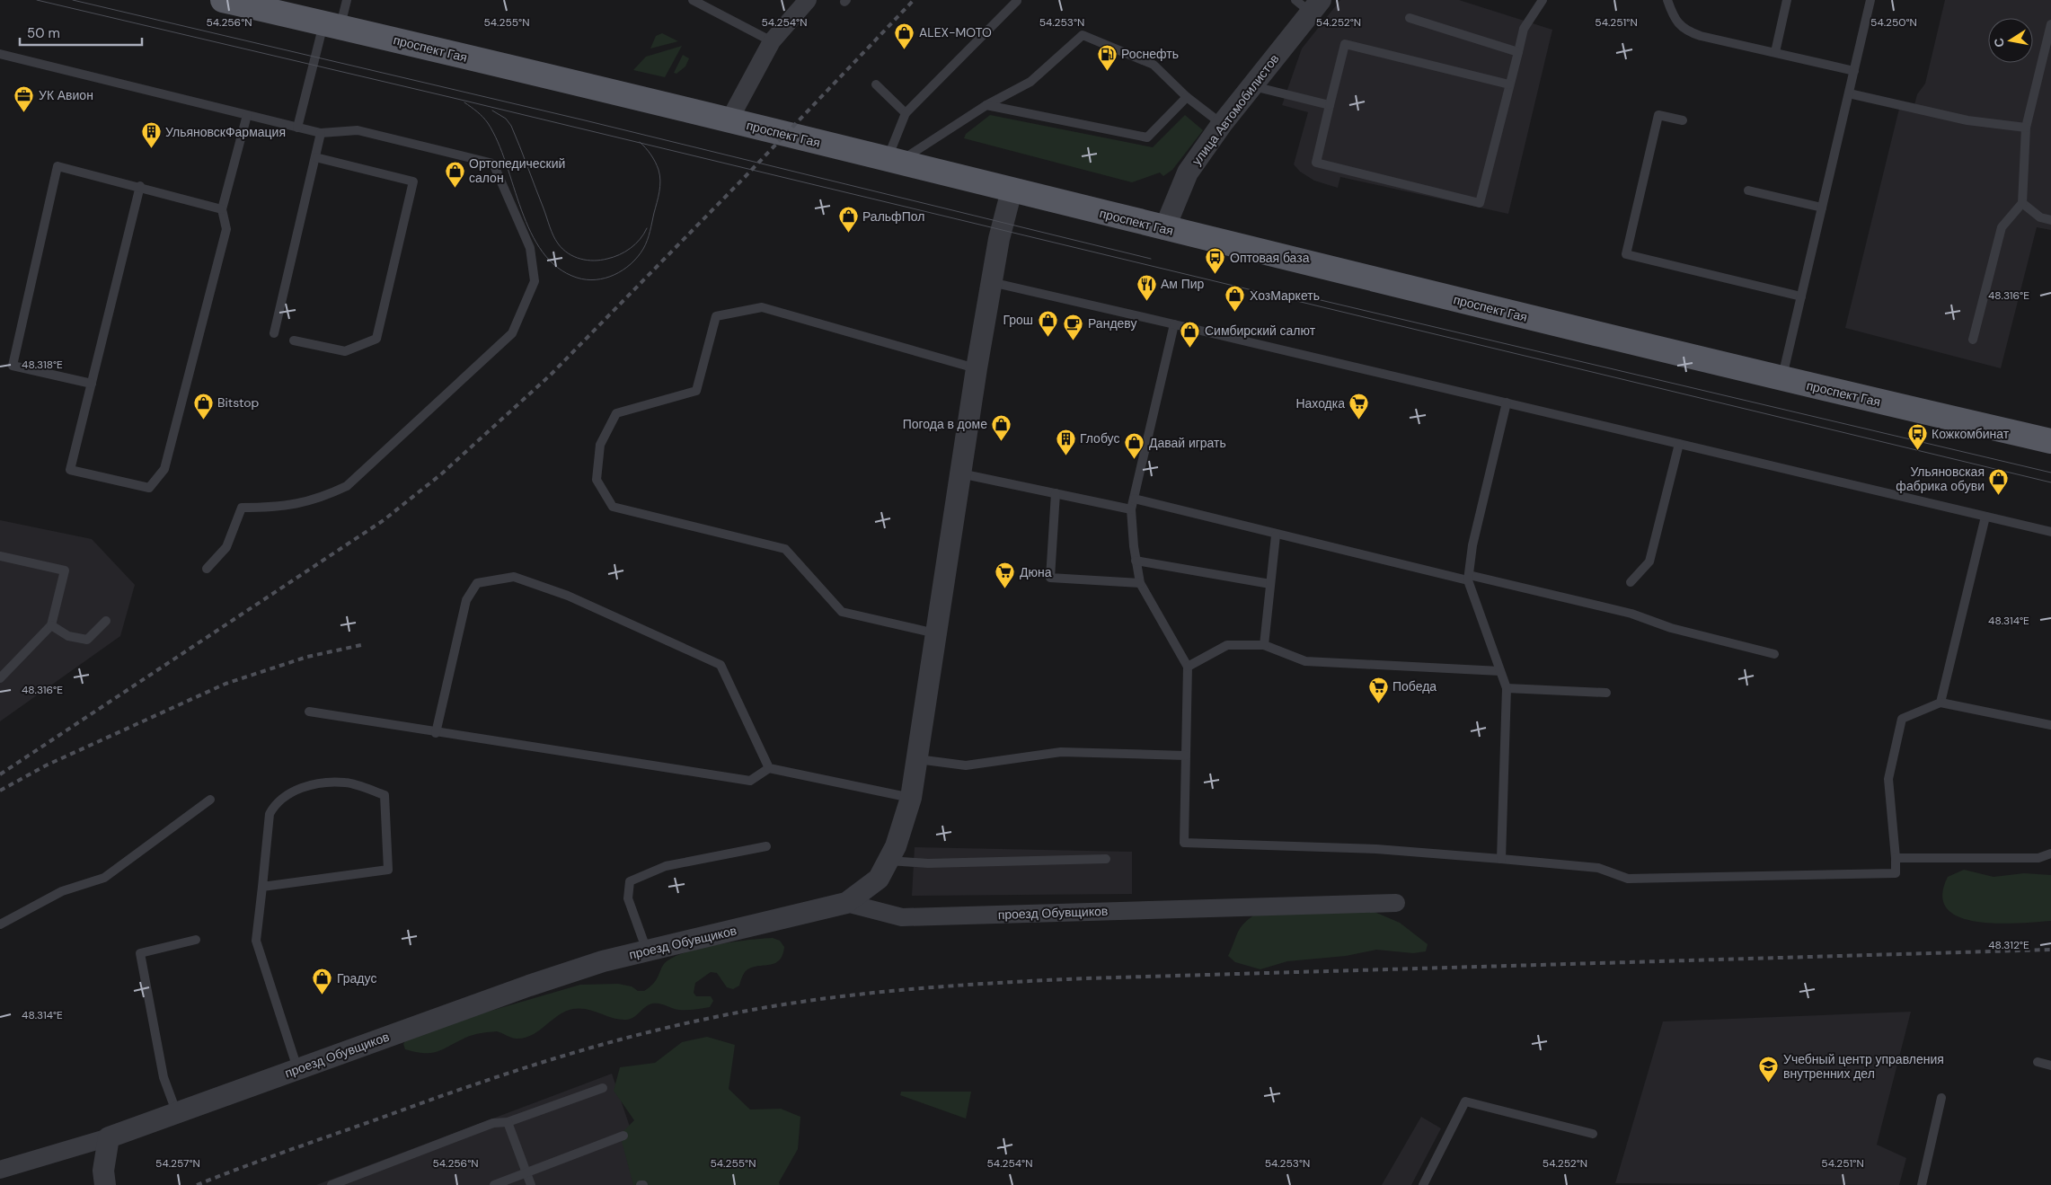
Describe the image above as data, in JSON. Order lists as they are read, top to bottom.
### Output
{
  "streets": {
    "main road": ["проспект Гая"],
    "street": ["улица Автомобилистов", "проезд Обувщиков"]
  },
  "crossings": [
    ["проспект Гая", "улица Автомобилистов"]
  ],
  "places": {
    "shop": [
      "ALEX-MOTO",
      "Ортопедический салон",
      "РальфПол",
      "ХозМаркеть",
      "Грош",
      "Симбирский салют",
      "Bitstop",
      "Погода в доме",
      "Давай играть",
      "Ульяновская фабрика обуви",
      "Градус"
    ],
    "fuel station": ["Роснефть"],
    "office": ["УК Авион"],
    "building": ["УльяновскФармация", "Глобус"],
    "bus stop": ["Оптовая база", "Кожкомбинат"],
    "restaurant": ["Ам Пир"],
    "cafe": ["Рандеву"],
    "supermarket": ["Находка", "Дюна", "Победа"],
    "school or university": ["Учебный центр управления внутренних дел"]
  },
  "scale_bar": "50 m",
  "north": "left",
  "coordinates": [
    "54.256°N",
    "54.255°N",
    "54.254°N",
    "54.253°N",
    "54.252°N",
    "54.251°N",
    "54.250°N",
    "48.316°E",
    "48.318°E",
    "48.314°E",
    "48.312°E",
    "54.257°N"
  ]
}
